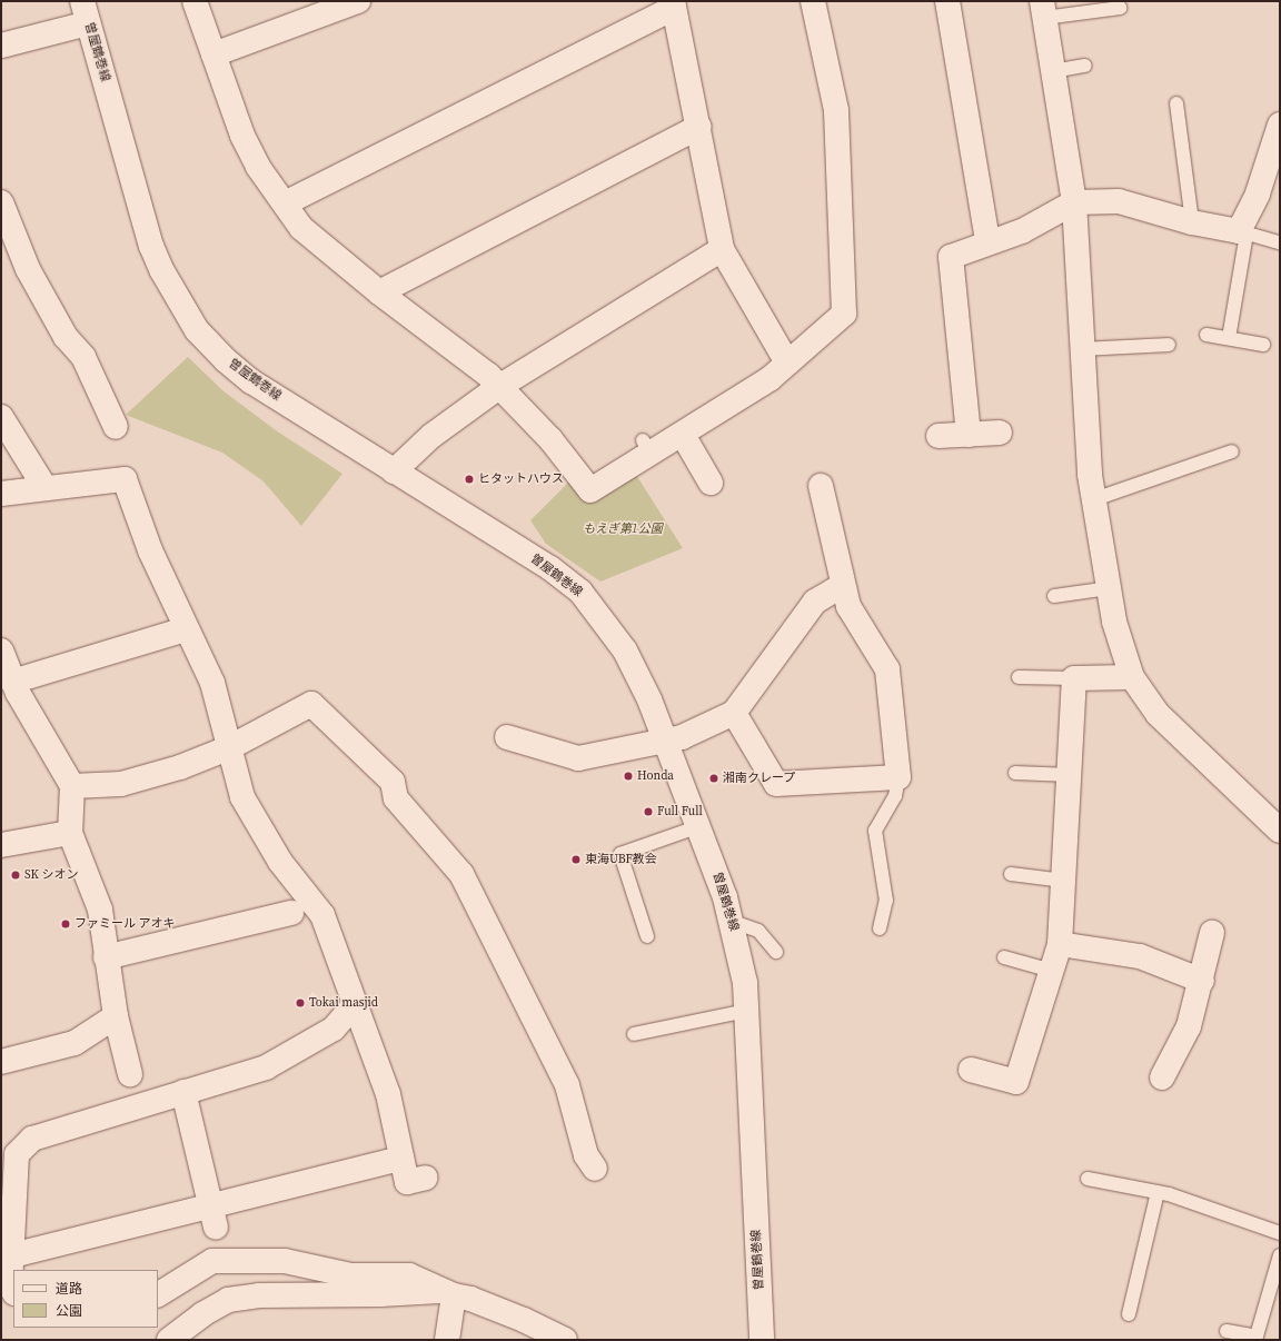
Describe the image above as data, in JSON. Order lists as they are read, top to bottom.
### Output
{
  "streets": {
    "street": ["曽屋鶴巻線"]
  },
  "parks": ["もえぎ第1公園"],
  "places": [
    "ヒタットハウス",
    "Honda",
    "湘南クレープ",
    "Full Full",
    "東海UBF教会",
    "SK シオン",
    "ファミール アオキ",
    "Tokai masjid"
  ],
  "legend": ["道路", "公園"]
}
